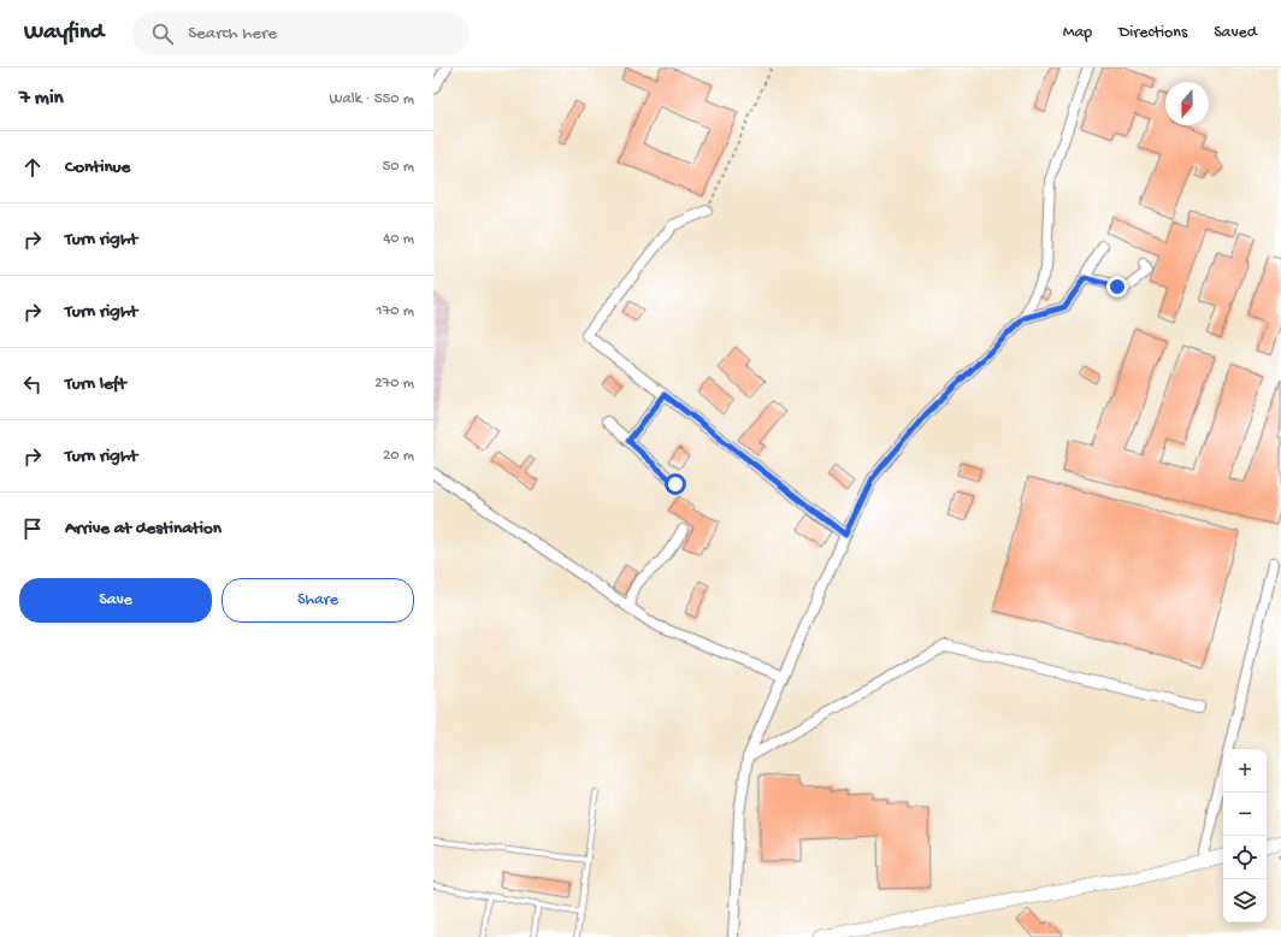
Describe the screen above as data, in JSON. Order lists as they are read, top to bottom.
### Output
{
  "north": "bottom",
  "page": {
    "header": "Wayfind",
    "search": "Search here",
    "nav": ["Map", "Directions", "Saved"],
    "heading": ["7 min", "Walk · 550 m"],
    "list": [
      ["Continue", "50 m"],
      ["Turn right", "40 m"],
      ["Turn right", "170 m"],
      ["Turn left", "270 m"],
      ["Turn right", "20 m"],
      "Arrive at destination"
    ],
    "buttons": ["Save", "Share"],
    "map_buttons": ["+", "−"]
  }
}
